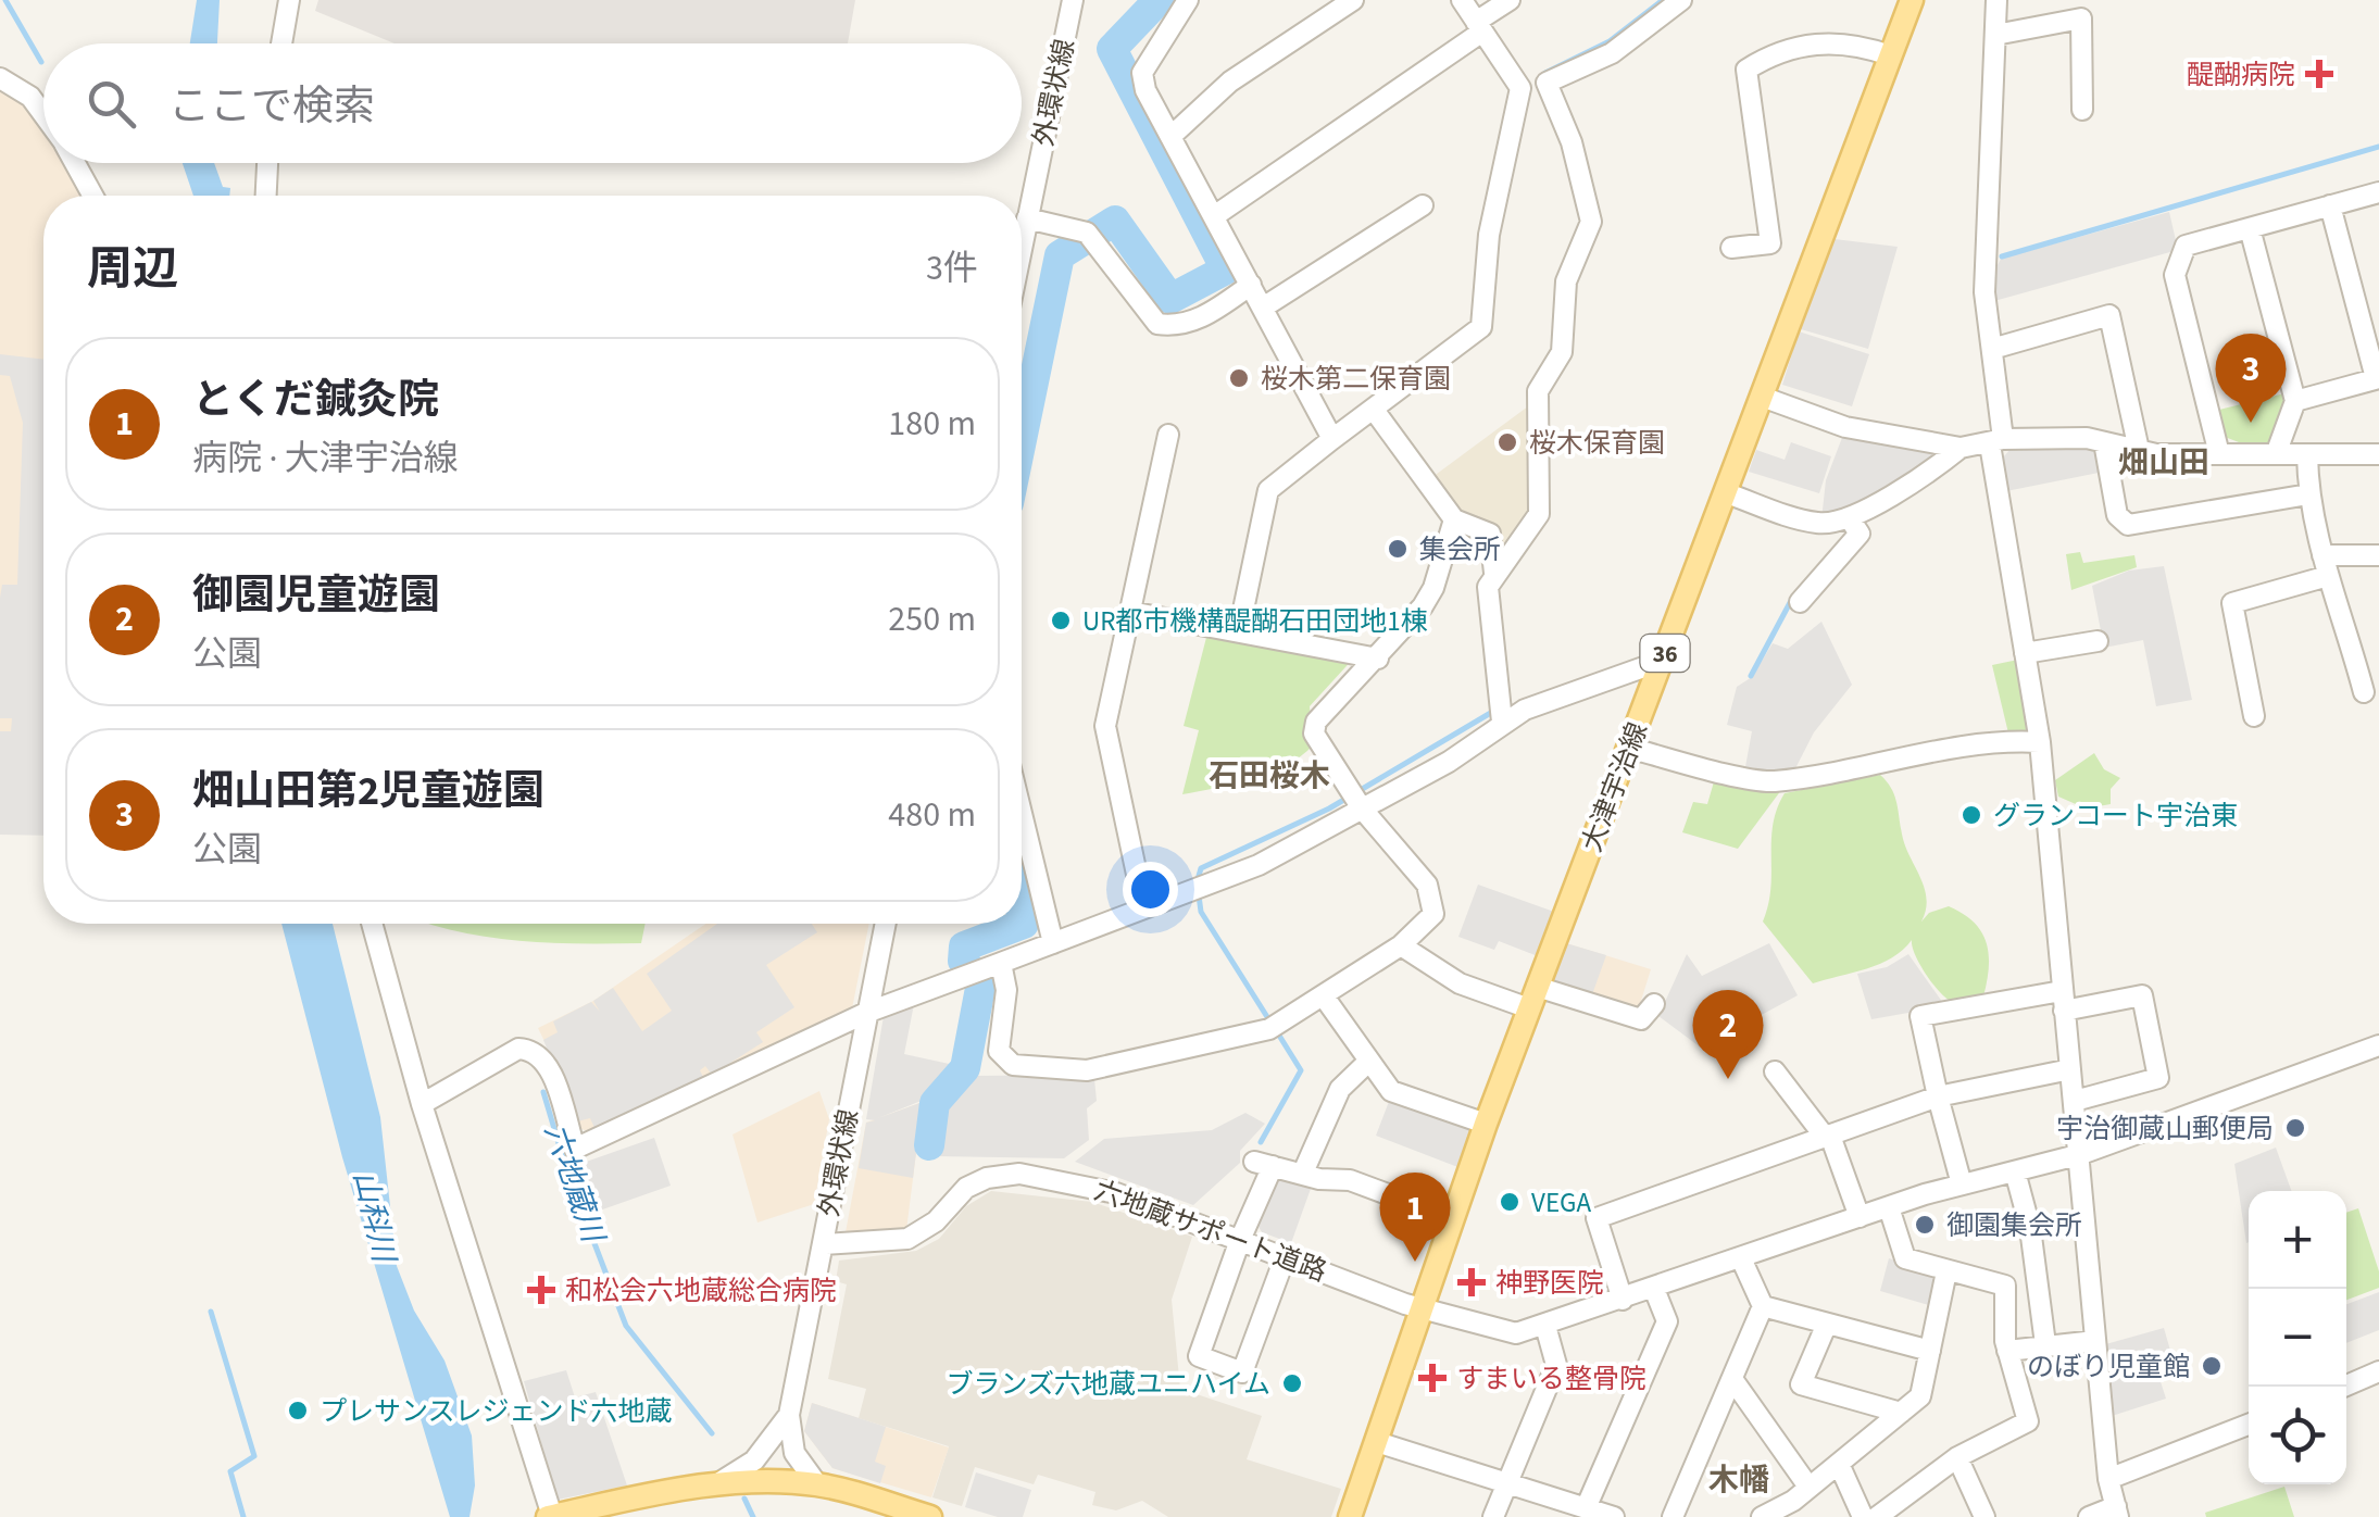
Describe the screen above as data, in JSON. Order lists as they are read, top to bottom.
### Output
{
  "streets": {
    "main road": ["36", "大津宇治線"],
    "street": ["外環状線", "六地蔵サポート道路"]
  },
  "crossings": [
    ["外環状線", "六地蔵サポート道路"],
    ["大津宇治線", "六地蔵サポート道路"]
  ],
  "districts": ["畑山田", "石田桜木", "木幡"],
  "water": ["六地蔵川", "山科川"],
  "places": {
    "health": [
      "醍醐病院",
      "神野医院",
      "和松会六地蔵総合病院",
      "すまいる整骨院"
    ],
    "other": [
      "桜木第二保育園",
      "桜木保育園",
      "集会所",
      "UR都市機構醍醐石田団地1棟",
      "グランコート宇治東",
      "宇治御蔵山郵便局",
      "VEGA",
      "御園集会所",
      "のぼり児童館",
      "ブランズ六地蔵ユニハイム",
      "プレサンスレジェンド六地蔵"
    ]
  },
  "page": {
    "search": "ここで検索",
    "heading": ["周辺", "3件"],
    "pins": ["3", "2", "1"],
    "list": [
      {
        "mark": "1",
        "name": "とくだ鍼灸院",
        "note": "病院 · 大津宇治線",
        "value": "180 m"
      },
      {
        "mark": "2",
        "name": "御園児童遊園",
        "note": "公園",
        "value": "250 m"
      },
      {
        "mark": "3",
        "name": "畑山田第2児童遊園",
        "note": "公園",
        "value": "480 m"
      }
    ],
    "map_buttons": ["+", "−"]
  }
}
